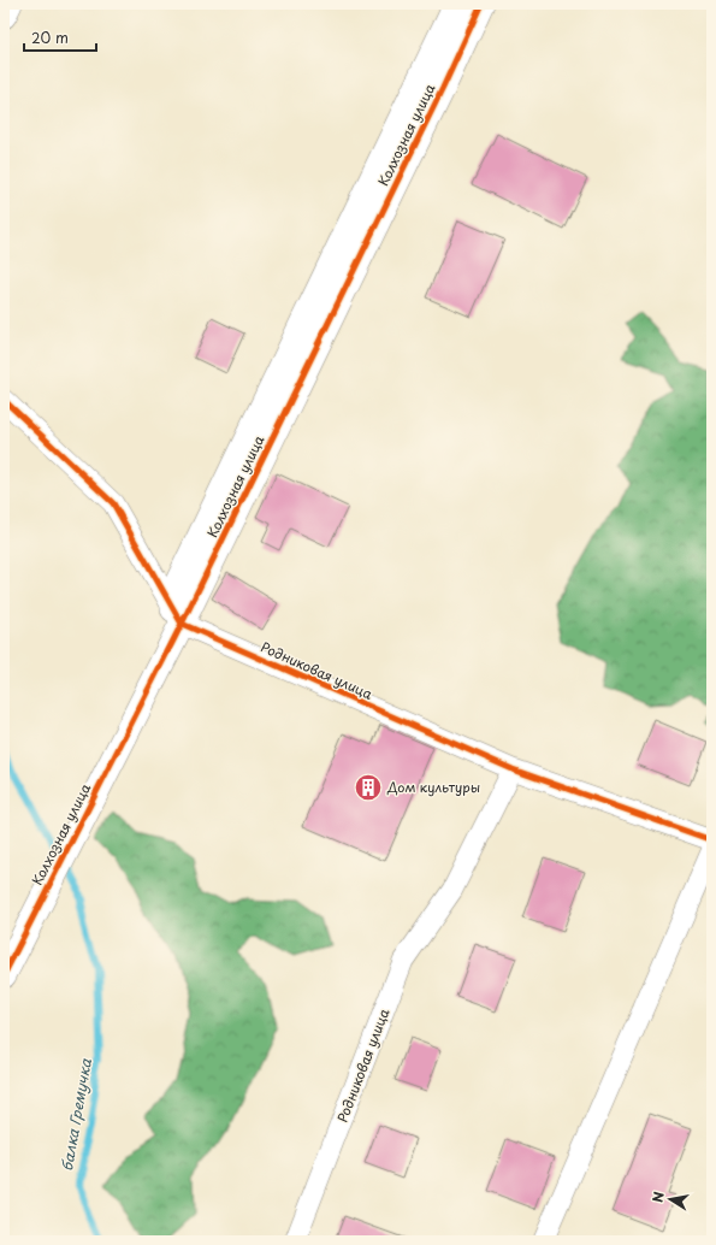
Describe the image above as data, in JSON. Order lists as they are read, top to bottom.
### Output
{
  "streets": {
    "street": ["Колхозная улица", "Родниковая улица"]
  },
  "crossings": [
    ["Колхозная улица", "Родниковая улица"]
  ],
  "water": ["балка Гремучка"],
  "places": {
    "building": ["Дом культуры"]
  },
  "scale_bar": "20 m",
  "north": "left"
}
